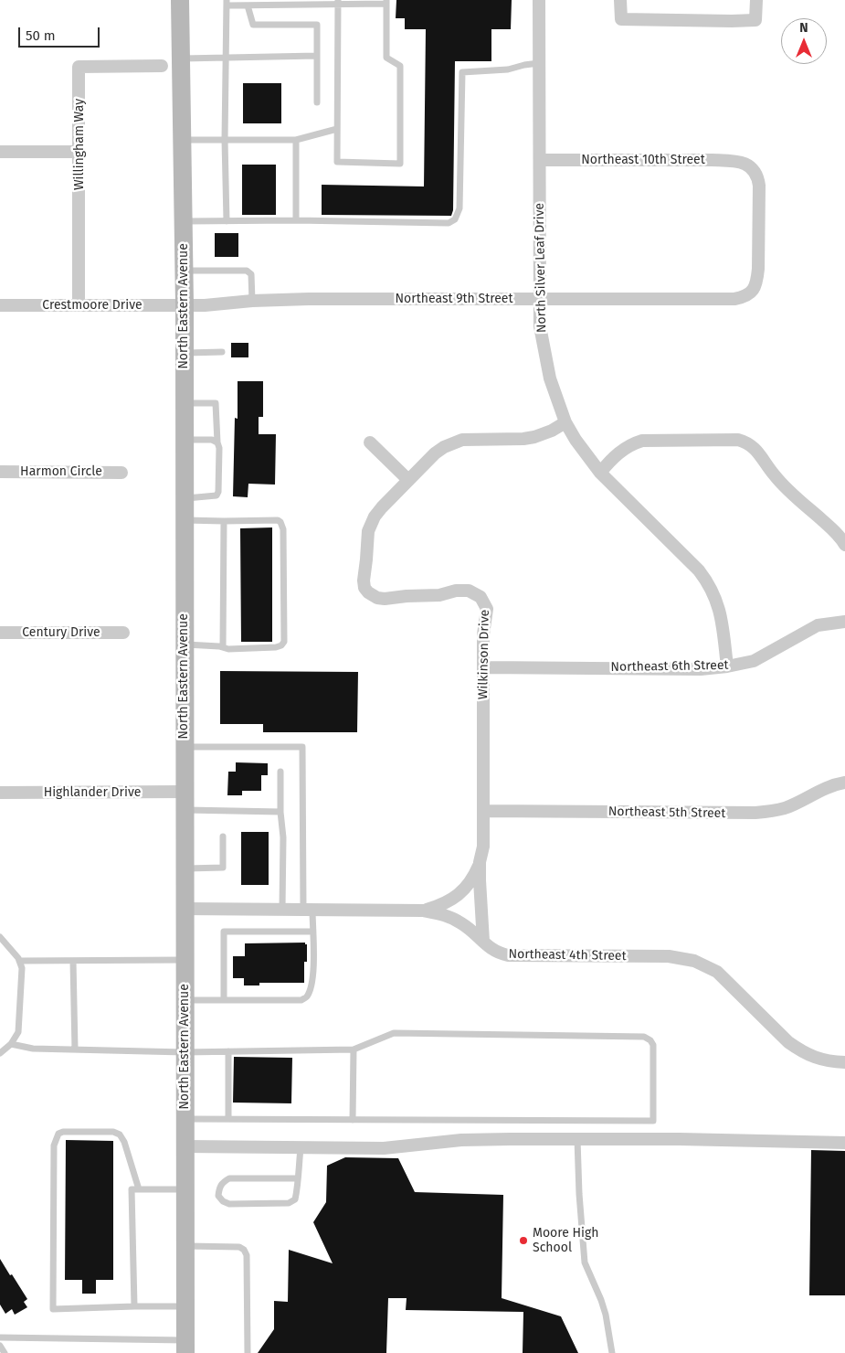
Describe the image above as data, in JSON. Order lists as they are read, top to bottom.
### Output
{
  "streets": {
    "main road": ["North Eastern Avenue"],
    "street": [
      "Willingham Way",
      "Northeast 10th Street",
      "North Silver Leaf Drive",
      "Northeast 9th Street",
      "Crestmoore Drive",
      "Harmon Circle",
      "Century Drive",
      "Wilkinson Drive",
      "Northeast 6th Street",
      "Highlander Drive",
      "Northeast 5th Street",
      "Northeast 4th Street"
    ]
  },
  "crossings": [
    ["Willingham Way", "Crestmoore Drive"],
    ["Northeast 10th Street", "North Silver Leaf Drive"],
    ["Northeast 10th Street", "Northeast 9th Street"],
    ["North Silver Leaf Drive", "Northeast 9th Street"],
    ["North Silver Leaf Drive", "Wilkinson Drive"],
    ["North Silver Leaf Drive", "Northeast 6th Street"],
    ["Northeast 9th Street", "Crestmoore Drive"],
    ["Northeast 9th Street", "North Eastern Avenue"],
    ["Crestmoore Drive", "North Eastern Avenue"],
    ["North Eastern Avenue", "Highlander Drive"],
    ["North Eastern Avenue", "Northeast 4th Street"],
    ["Wilkinson Drive", "Northeast 6th Street"],
    ["Wilkinson Drive", "Northeast 5th Street"],
    ["Wilkinson Drive", "Northeast 4th Street"]
  ],
  "places": ["Moore High School"],
  "scale_bar": "50 m",
  "north": "top"
}
